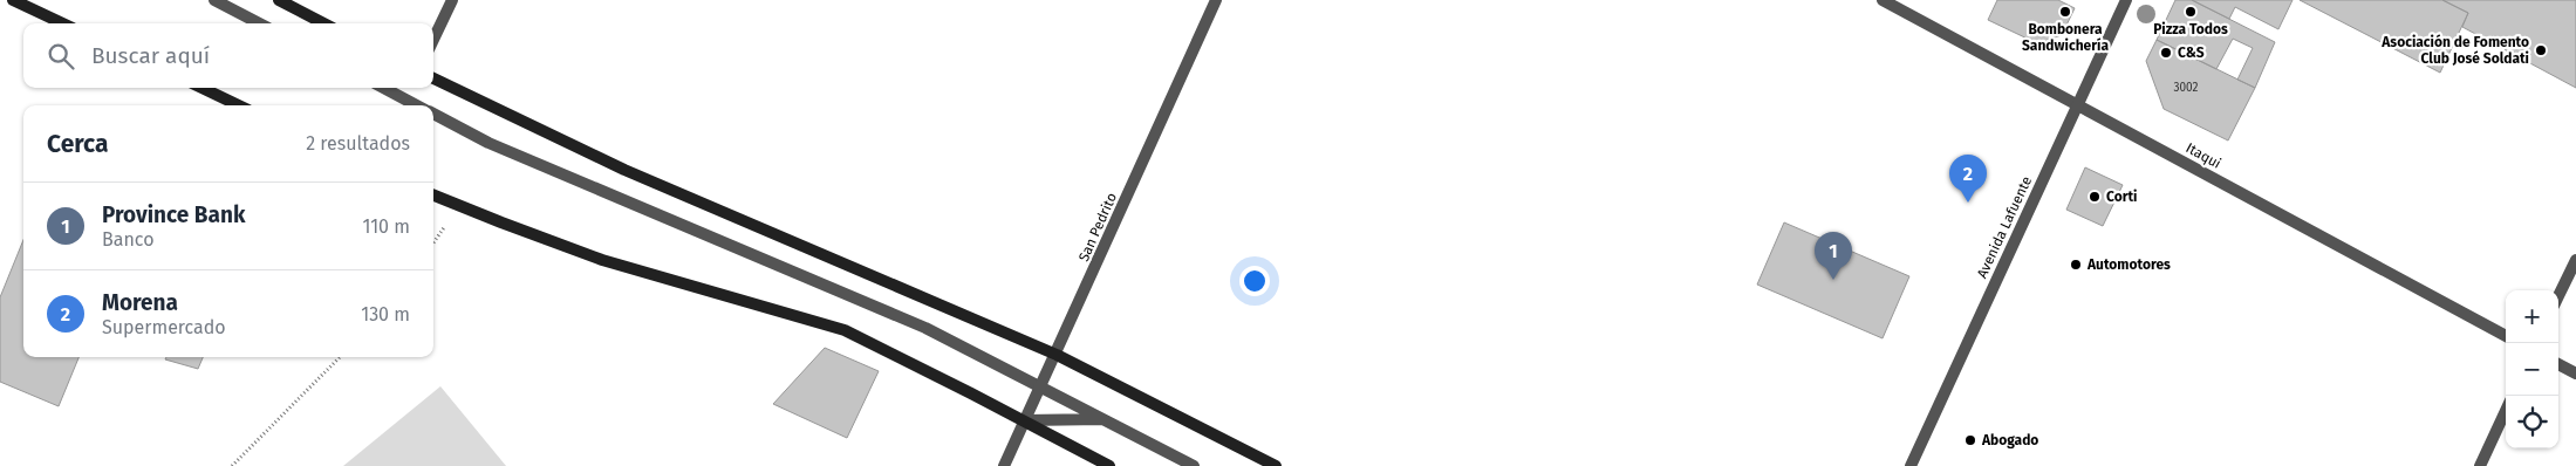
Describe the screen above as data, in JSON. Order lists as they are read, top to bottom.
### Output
{
  "streets": {
    "street": ["Itaqui", "San Pedrito", "Avenida Lafuente"]
  },
  "crossings": [
    ["Itaqui", "Avenida Lafuente"]
  ],
  "places": [
    "Bombonera Sandwichería",
    "Pizza Todos",
    "Asociación de Fomento Club José Soldati",
    "C&S",
    "Corti",
    "Automotores",
    "Abogado"
  ],
  "house_numbers": ["3002"],
  "page": {
    "search": "Buscar aquí",
    "heading": ["Cerca", "2 resultados"],
    "pins": ["2", "1"],
    "list": [
      {
        "mark": "1",
        "name": "Province Bank",
        "note": "Banco",
        "value": "110 m"
      },
      {
        "mark": "2",
        "name": "Morena",
        "note": "Supermercado",
        "value": "130 m"
      }
    ],
    "map_buttons": ["+", "−"]
  }
}
